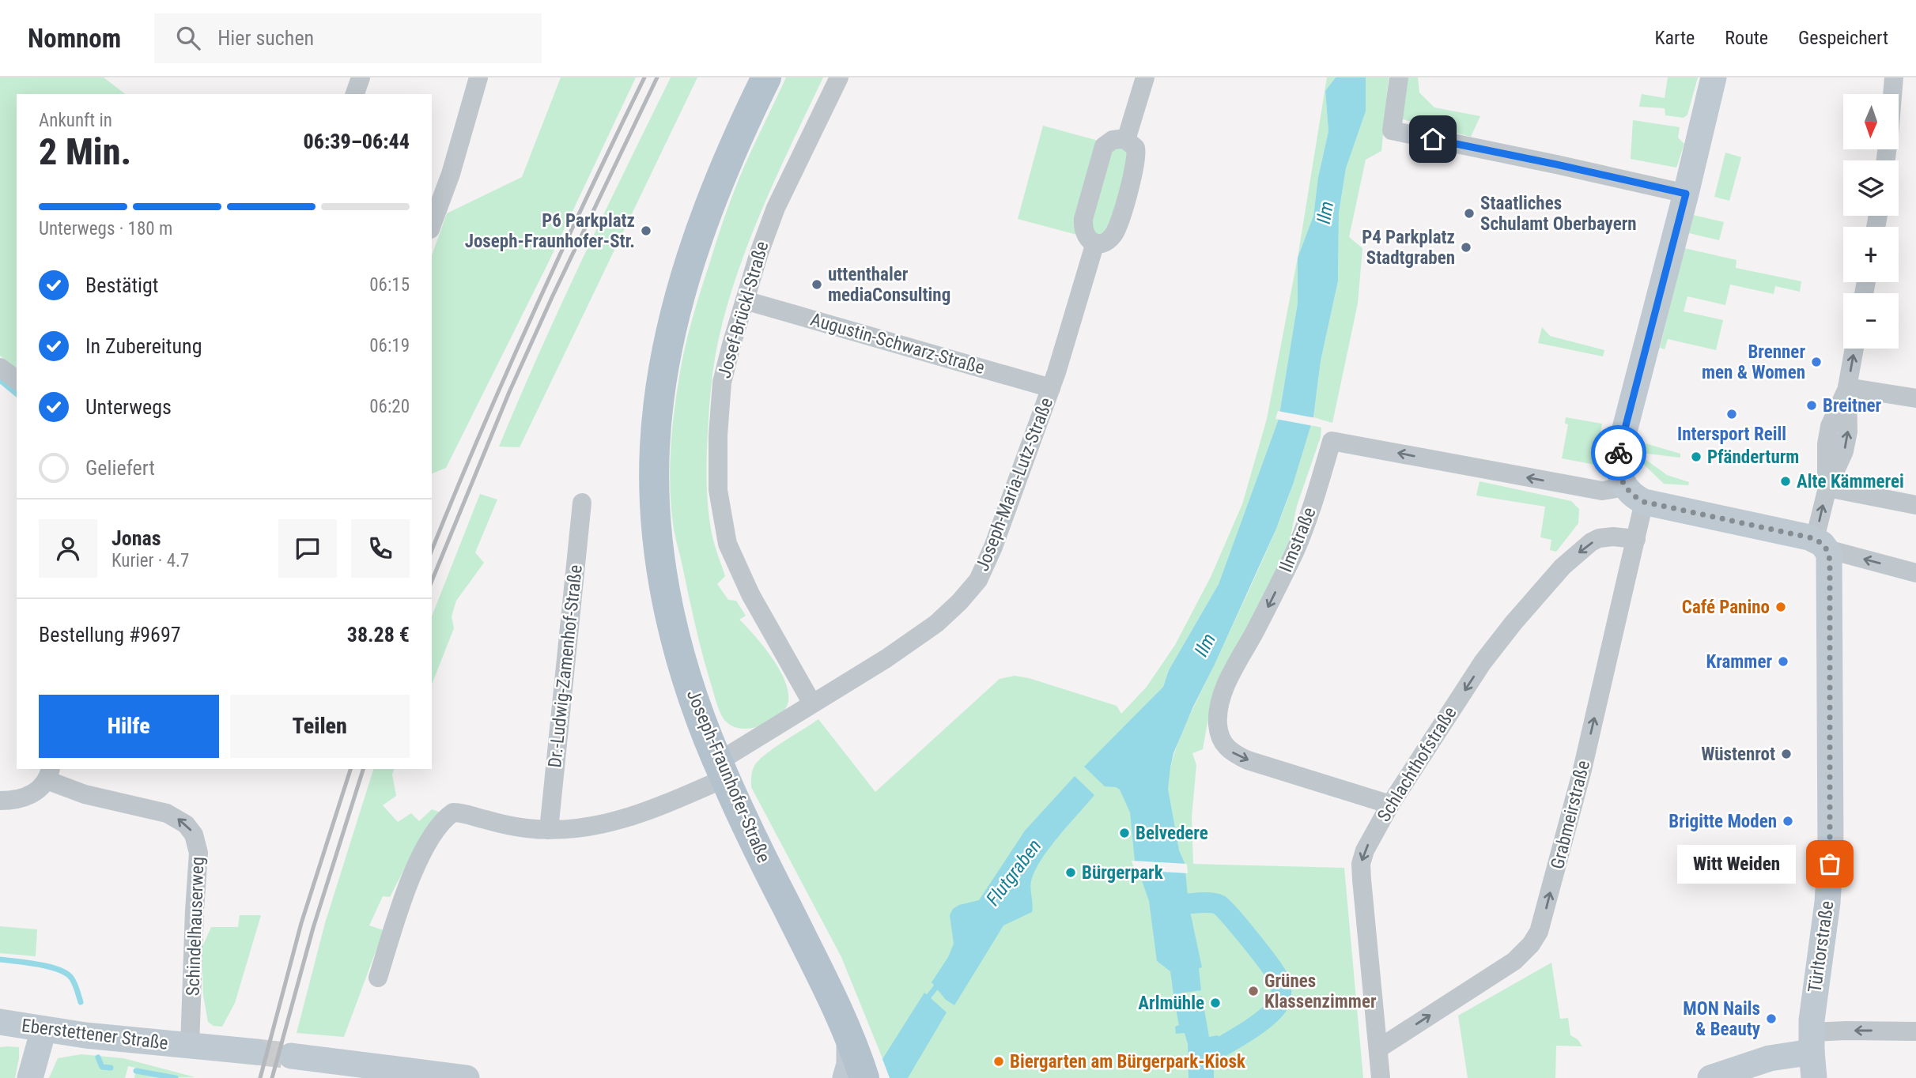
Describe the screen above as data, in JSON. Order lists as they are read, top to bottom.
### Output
{
  "streets": {
    "main road": ["Joseph-Fraunhofer-Straße"],
    "street": [
      "Josef-Brückl-Straße",
      "Augustin-Schwarz-Straße",
      "Joseph-Maria-Lutz-Straße",
      "Ilmstraße",
      "Dr.-Ludwig-Zamenhof-Straße",
      "Schlachthofstraße",
      "Grabmeirstraße",
      "Schindelhauserweg",
      "Türltorstraße",
      "Eberstettener Straße"
    ]
  },
  "crossings": [
    ["Josef-Brückl-Straße", "Augustin-Schwarz-Straße"],
    ["Josef-Brückl-Straße", "Joseph-Maria-Lutz-Straße"],
    ["Augustin-Schwarz-Straße", "Joseph-Maria-Lutz-Straße"],
    ["Joseph-Maria-Lutz-Straße", "Joseph-Fraunhofer-Straße"],
    ["Ilmstraße", "Schlachthofstraße"],
    ["Ilmstraße", "Grabmeirstraße"],
    ["Schlachthofstraße", "Grabmeirstraße"],
    ["Schindelhauserweg", "Eberstettener Straße"]
  ],
  "one_way": ["Schlachthofstraße", "Grabmeirstraße", "Schindelhauserweg"],
  "water": ["Ilm", "Flutgraben"],
  "places": [
    "Staatliches Schulamt Oberbayern",
    "P6 Parkplatz Joseph-Fraunhofer-Str.",
    "P4 Parkplatz Stadtgraben",
    "uttenthaler mediaConsulting",
    "Brenner men & Women",
    "Breitner",
    "Intersport Reill",
    "Pfänderturm",
    "Alte Kämmerei",
    "Café Panino",
    "Krammer",
    "Wüstenrot",
    "Brigitte Moden",
    "Belvedere",
    "Witt Weiden",
    "Bürgerpark",
    "Grünes Klassenzimmer",
    "Arlmühle",
    "MON Nails & Beauty",
    "Biergarten am Bürgerpark-Kiosk"
  ],
  "north": "bottom",
  "page": {
    "header": "Nomnom",
    "search": "Hier suchen",
    "nav": ["Karte", "Route", "Gespeichert"],
    "map_buttons": ["+", "−"],
    "heading": ["2 Min.", "Ankunft in", "06:39–06:44"],
    "panel": [
      "Jonas",
      "Kurier · 4.7",
      "Bestellung #9697",
      "38.28 €"
    ],
    "bar": "Unterwegs · 180 m",
    "list": [
      ["Bestätigt", "06:15"],
      ["In Zubereitung", "06:19"],
      ["Unterwegs", "06:20"],
      "Geliefert"
    ],
    "buttons": ["Hilfe", "Teilen"],
    "bubble": "Witt Weiden"
  }
}
